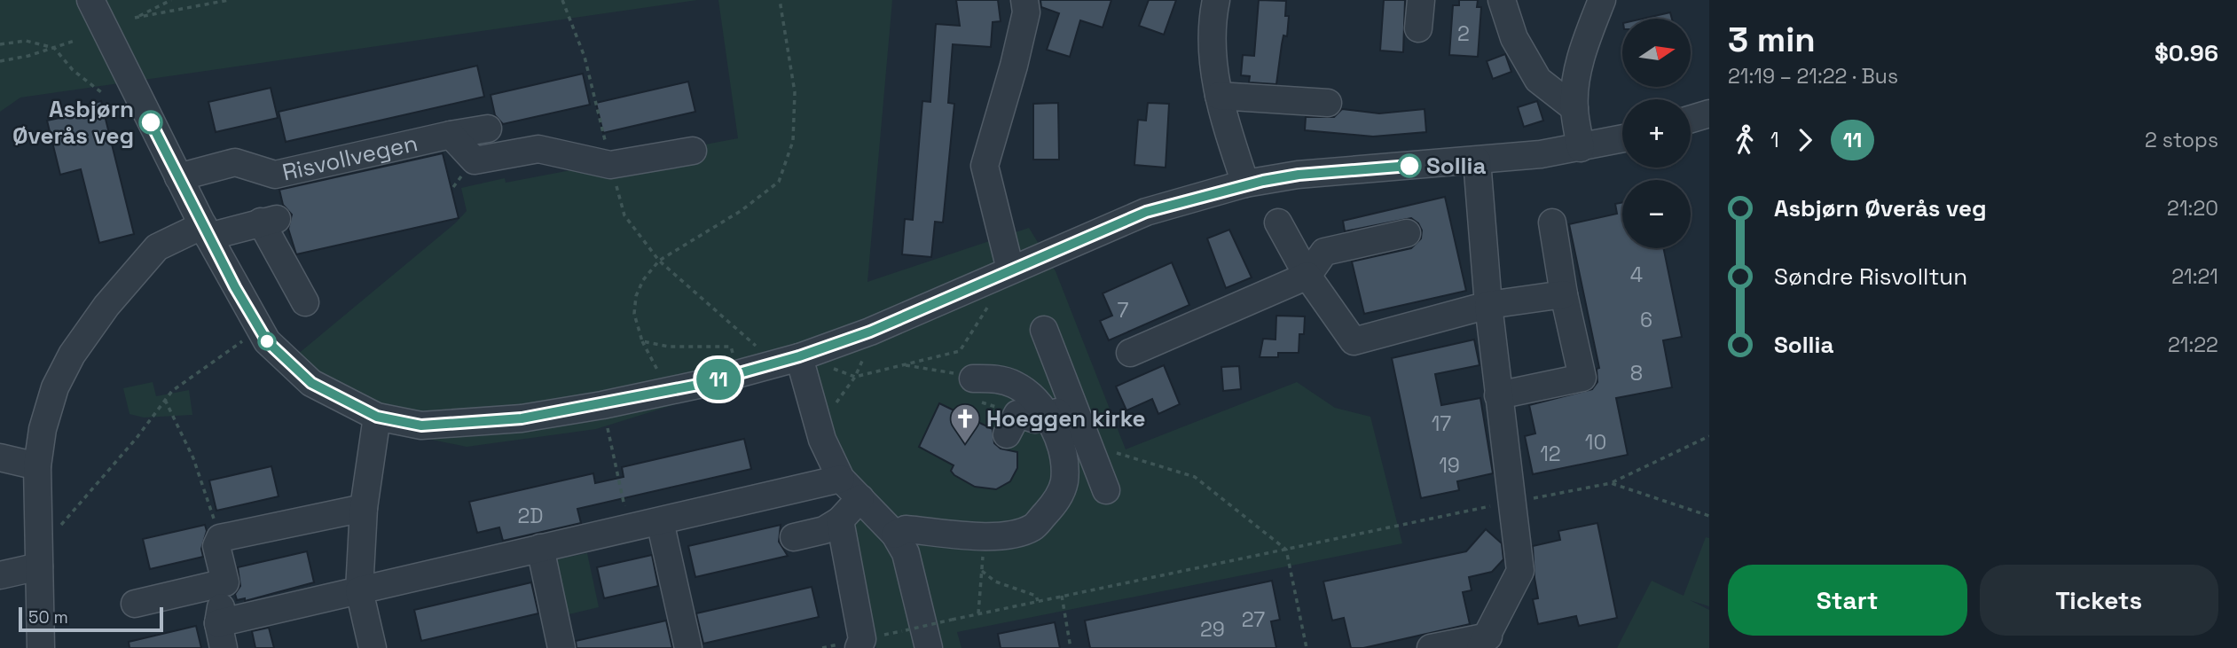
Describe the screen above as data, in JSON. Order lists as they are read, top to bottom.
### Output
{
  "streets": {
    "street": ["Risvollvegen"]
  },
  "places": {
    "other": ["Asbjørn Øverås veg", "Sollia"],
    "church": ["Hoeggen kirke"]
  },
  "lines": ["bus line 11"],
  "house_numbers": [
    "2",
    "4",
    "7",
    "6",
    "8",
    "17",
    "10",
    "12",
    "19",
    "2D",
    "27",
    "29"
  ],
  "scale_bar": "50 m",
  "north": "right",
  "page": {
    "on_map": "11",
    "heading": ["3 min", "21:19 – 21:22 · Bus", "$0.96"],
    "map_buttons": ["+", "−"],
    "legs": ["1", "11", "2 stops"],
    "list": [
      {
        "name": "Asbjørn Øverås veg",
        "value": "21:20"
      },
      {
        "name": "Søndre Risvolltun",
        "value": "21:21"
      },
      {
        "name": "Sollia",
        "value": "21:22"
      }
    ],
    "buttons": ["Start", "Tickets"],
    "scale": "50 m"
  }
}
